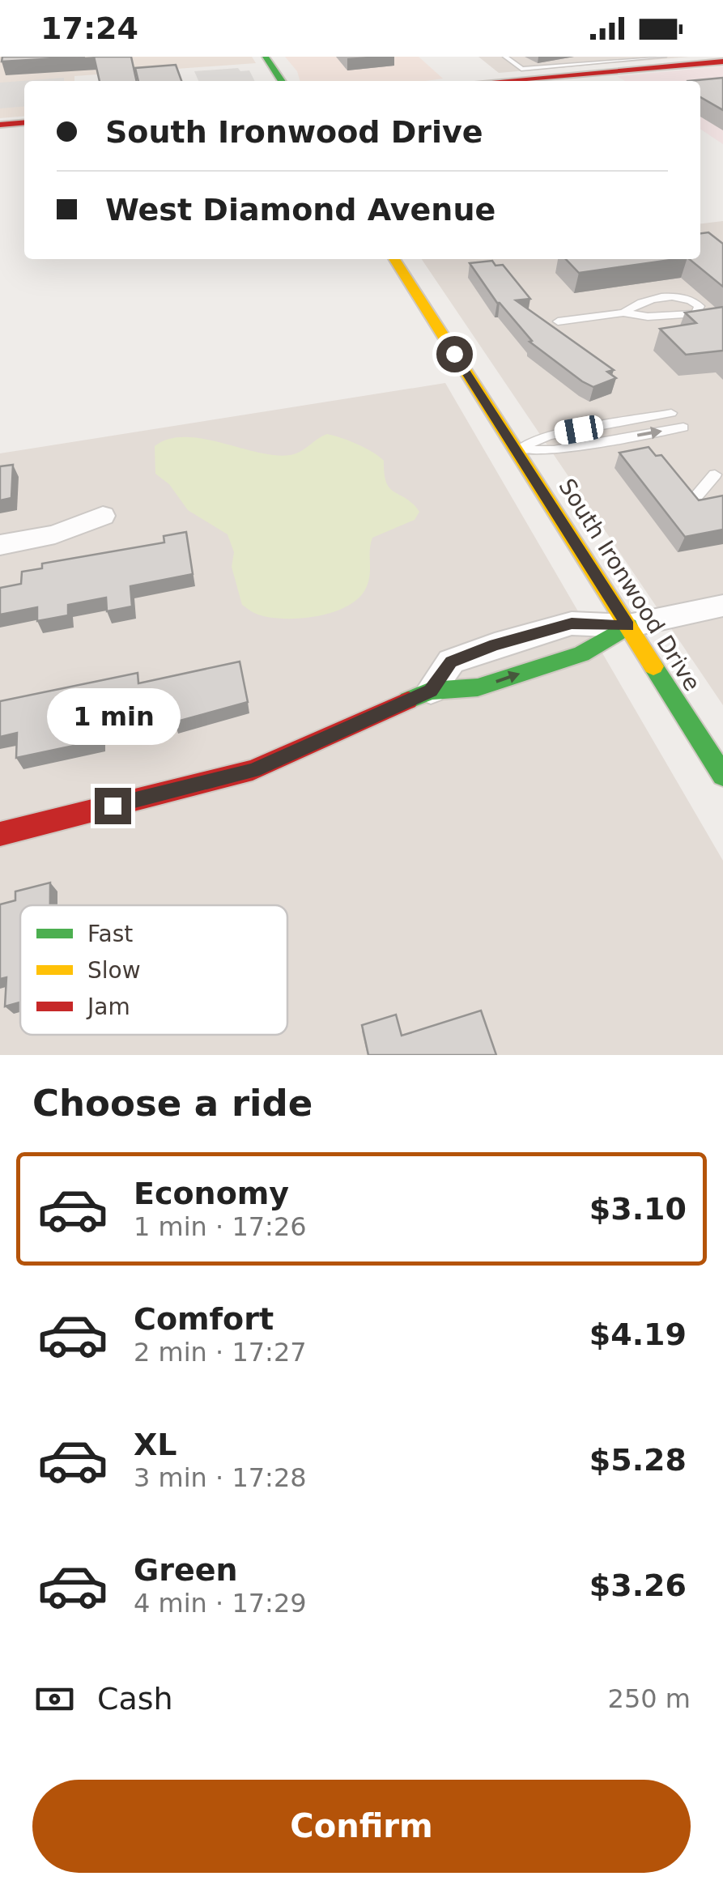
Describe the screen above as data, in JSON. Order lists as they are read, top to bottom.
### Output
{
  "streets": {
    "main road": ["South Ironwood Drive"]
  },
  "legend": ["Fast", "Slow", "Jam"],
  "page": {
    "status": "17:24",
    "banner": ["South Ironwood Drive", "West Diamond Avenue"],
    "bubble": "1 min",
    "heading": "Choose a ride",
    "list": [
      {
        "name": "Economy",
        "note": "1 min · 17:26",
        "value": "$3.10"
      },
      {
        "name": "Comfort",
        "note": "2 min · 17:27",
        "value": "$4.19"
      },
      {
        "name": "XL",
        "note": "3 min · 17:28",
        "value": "$5.28"
      },
      {
        "name": "Green",
        "note": "4 min · 17:29",
        "value": "$3.26"
      }
    ],
    "pay": ["Cash", "250 m"],
    "buttons": "Confirm"
  }
}
